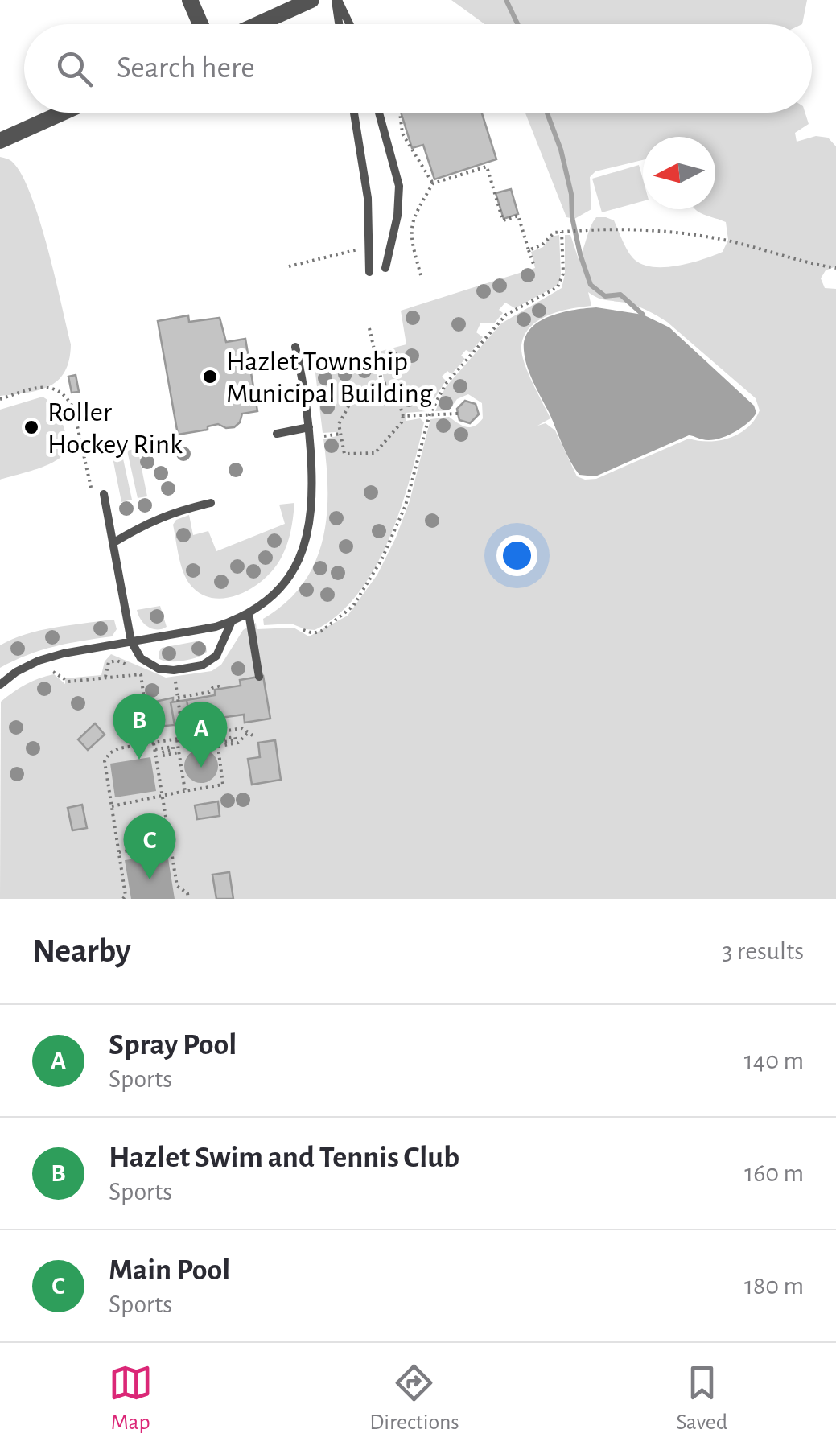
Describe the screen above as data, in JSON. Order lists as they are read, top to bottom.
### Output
{
  "places": ["Hazlet Township Municipal Building", "Roller Hockey Rink"],
  "north": "left",
  "page": {
    "search": "Search here",
    "pins": ["B", "A", "C"],
    "heading": ["Nearby", "3 results"],
    "list": [
      {
        "mark": "A",
        "name": "Spray Pool",
        "note": "Sports",
        "value": "140 m"
      },
      {
        "mark": "B",
        "name": "Hazlet Swim and Tennis Club",
        "note": "Sports",
        "value": "160 m"
      },
      {
        "mark": "C",
        "name": "Main Pool",
        "note": "Sports",
        "value": "180 m"
      }
    ],
    "nav": ["Map", "Directions", "Saved"]
  }
}
